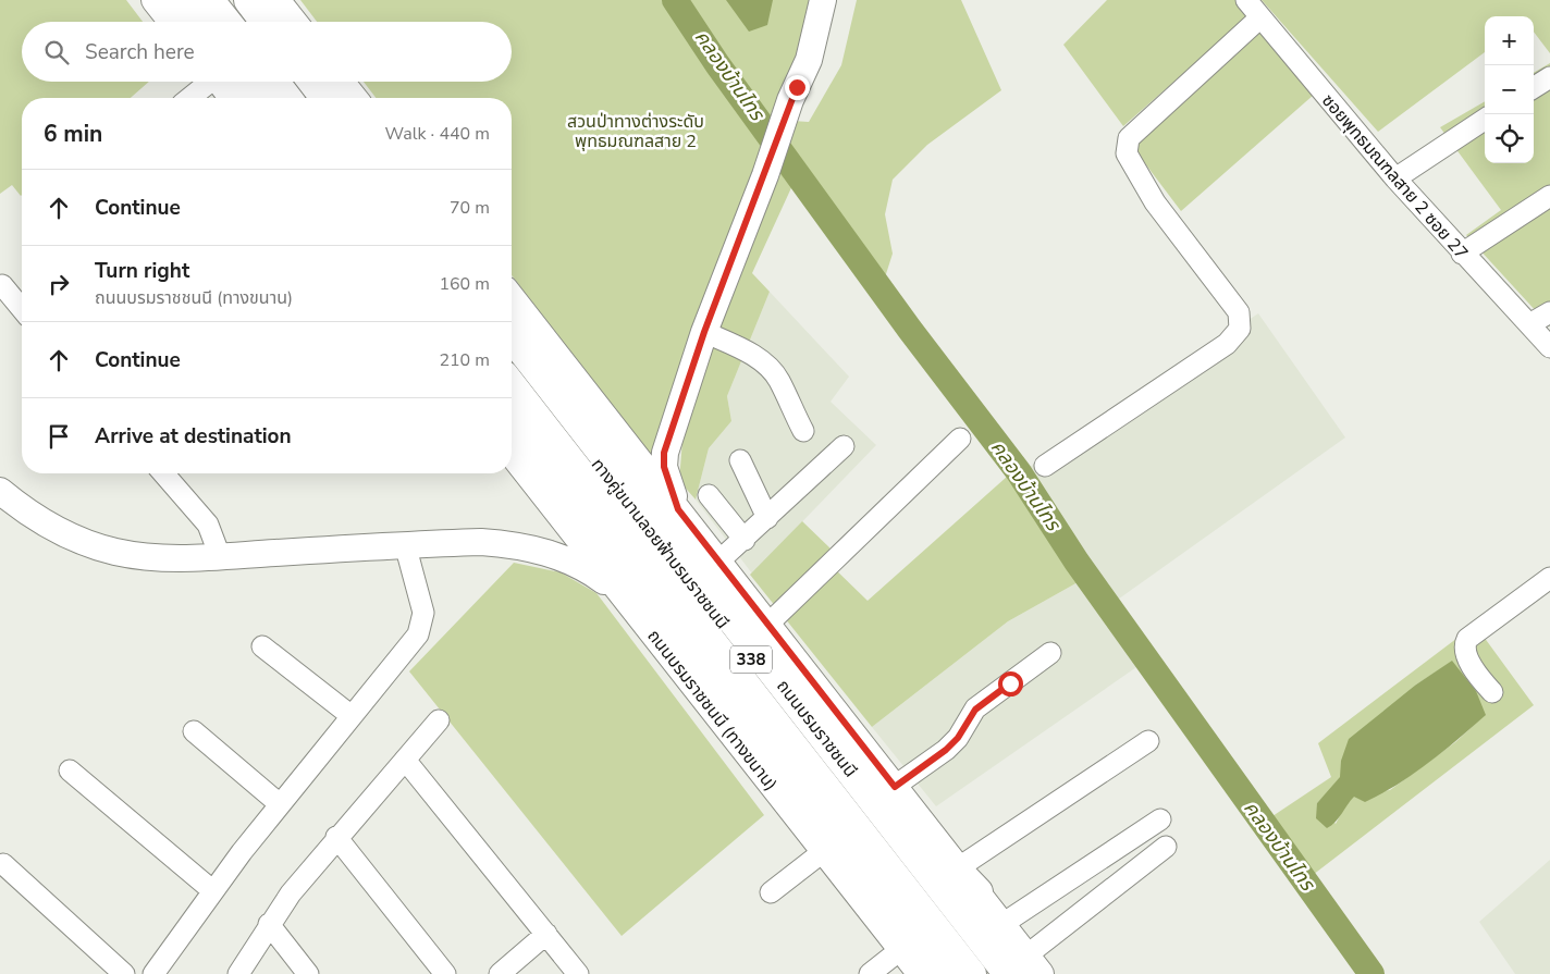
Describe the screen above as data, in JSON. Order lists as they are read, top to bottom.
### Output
{
  "streets": {
    "highway": ["338", "ถนนบรมราชชนนี"],
    "main road": ["ทางคู่ขนานลอยฟ้าบรมราชชนนี", "ถนนบรมราชชนนี (ทางขนาน)"],
    "street": ["ซอยพุทธมณฑลสาย 2 ซอย 27"]
  },
  "crossings": [
    ["338", "ถนนบรมราชชนนี"]
  ],
  "water": ["คลองบ้านไทร"],
  "parks": ["สวนป่าทางต่างระดับ พุทธมณฑลสาย 2"],
  "page": {
    "map_buttons": ["+", "−"],
    "search": "Search here",
    "heading": ["6 min", "Walk · 440 m"],
    "list": [
      ["Continue", "70 m"],
      ["Turn right", "ถนนบรมราชชนนี (ทางขนาน)", "160 m"],
      ["Continue", "210 m"],
      "Arrive at destination"
    ]
  }
}
